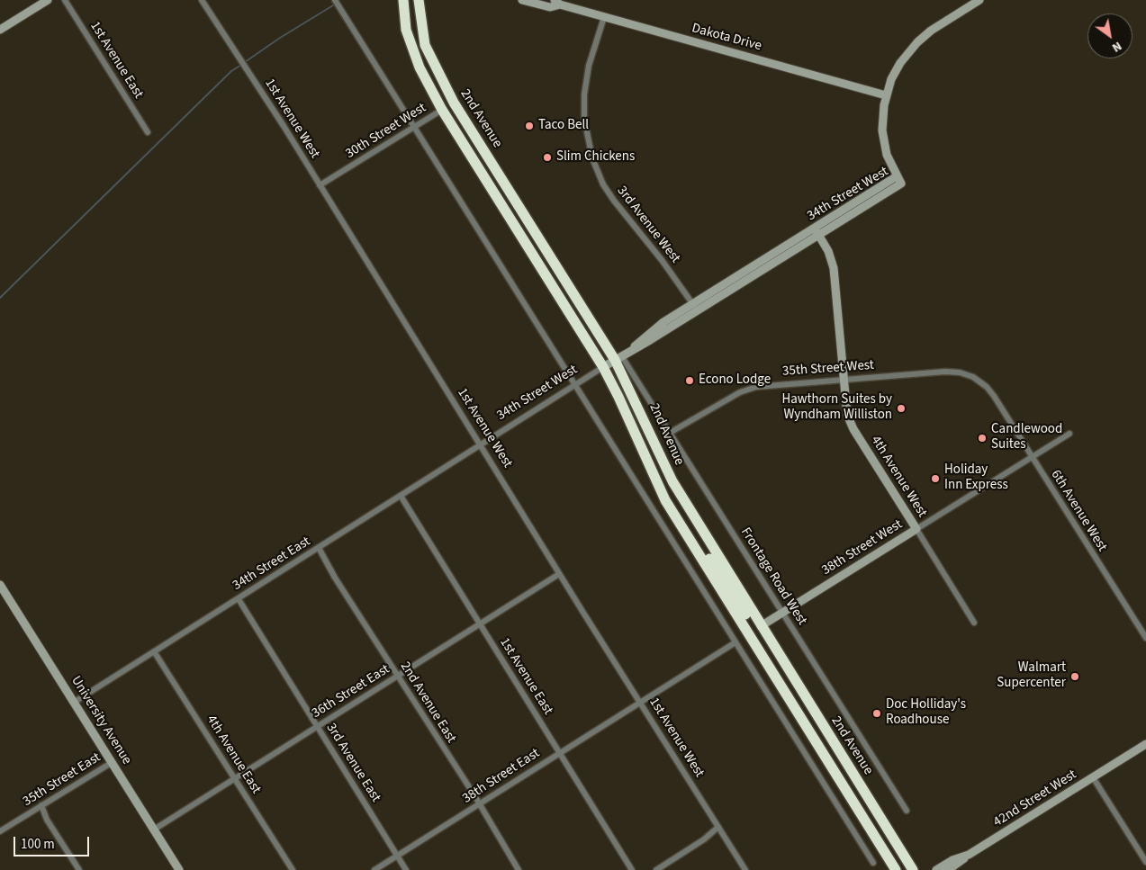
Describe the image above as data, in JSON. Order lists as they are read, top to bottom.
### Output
{
  "streets": {
    "highway": ["2nd Avenue"],
    "street": [
      "Dakota Drive",
      "1st Avenue East",
      "1st Avenue West",
      "30th Street West",
      "34th Street West",
      "3rd Avenue West",
      "35th Street West",
      "4th Avenue West",
      "6th Avenue West",
      "38th Street West",
      "34th Street East",
      "Frontage Road West",
      "36th Street East",
      "2nd Avenue East",
      "University Avenue",
      "4th Avenue East",
      "3rd Avenue East",
      "38th Street East",
      "35th Street East",
      "42nd Street West"
    ]
  },
  "crossings": [
    ["Dakota Drive", "34th Street West"],
    ["Dakota Drive", "3rd Avenue West"],
    ["1st Avenue East", "34th Street East"],
    ["1st Avenue East", "36th Street East"],
    ["1st Avenue East", "38th Street East"],
    ["1st Avenue West", "30th Street West"],
    ["1st Avenue West", "34th Street West"],
    ["1st Avenue West", "34th Street East"],
    ["1st Avenue West", "36th Street East"],
    ["1st Avenue West", "38th Street East"],
    ["2nd Avenue", "30th Street West"],
    ["2nd Avenue", "34th Street West"],
    ["2nd Avenue", "38th Street West"],
    ["2nd Avenue", "Frontage Road West"],
    ["34th Street West", "3rd Avenue West"],
    ["34th Street West", "4th Avenue West"],
    ["34th Street West", "34th Street East"],
    ["34th Street West", "Frontage Road West"],
    ["35th Street West", "4th Avenue West"],
    ["35th Street West", "6th Avenue West"],
    ["35th Street West", "Frontage Road West"],
    ["4th Avenue West", "38th Street West"],
    ["6th Avenue West", "38th Street West"],
    ["38th Street West", "Frontage Road West"],
    ["34th Street East", "2nd Avenue East"],
    ["34th Street East", "University Avenue"],
    ["34th Street East", "4th Avenue East"],
    ["34th Street East", "3rd Avenue East"],
    ["36th Street East", "2nd Avenue East"],
    ["36th Street East", "University Avenue"],
    ["36th Street East", "4th Avenue East"],
    ["36th Street East", "3rd Avenue East"],
    ["2nd Avenue East", "38th Street East"],
    ["University Avenue", "35th Street East"],
    ["3rd Avenue East", "38th Street East"]
  ],
  "places": [
    "Taco Bell",
    "Slim Chickens",
    "Econo Lodge",
    "Hawthorn Suites by Wyndham Williston",
    "Candlewood Suites",
    "Holiday Inn Express",
    "Walmart Supercenter",
    "Doc Holliday's Roadhouse"
  ],
  "scale_bar": "100 m",
  "north": "bottom right"
}
